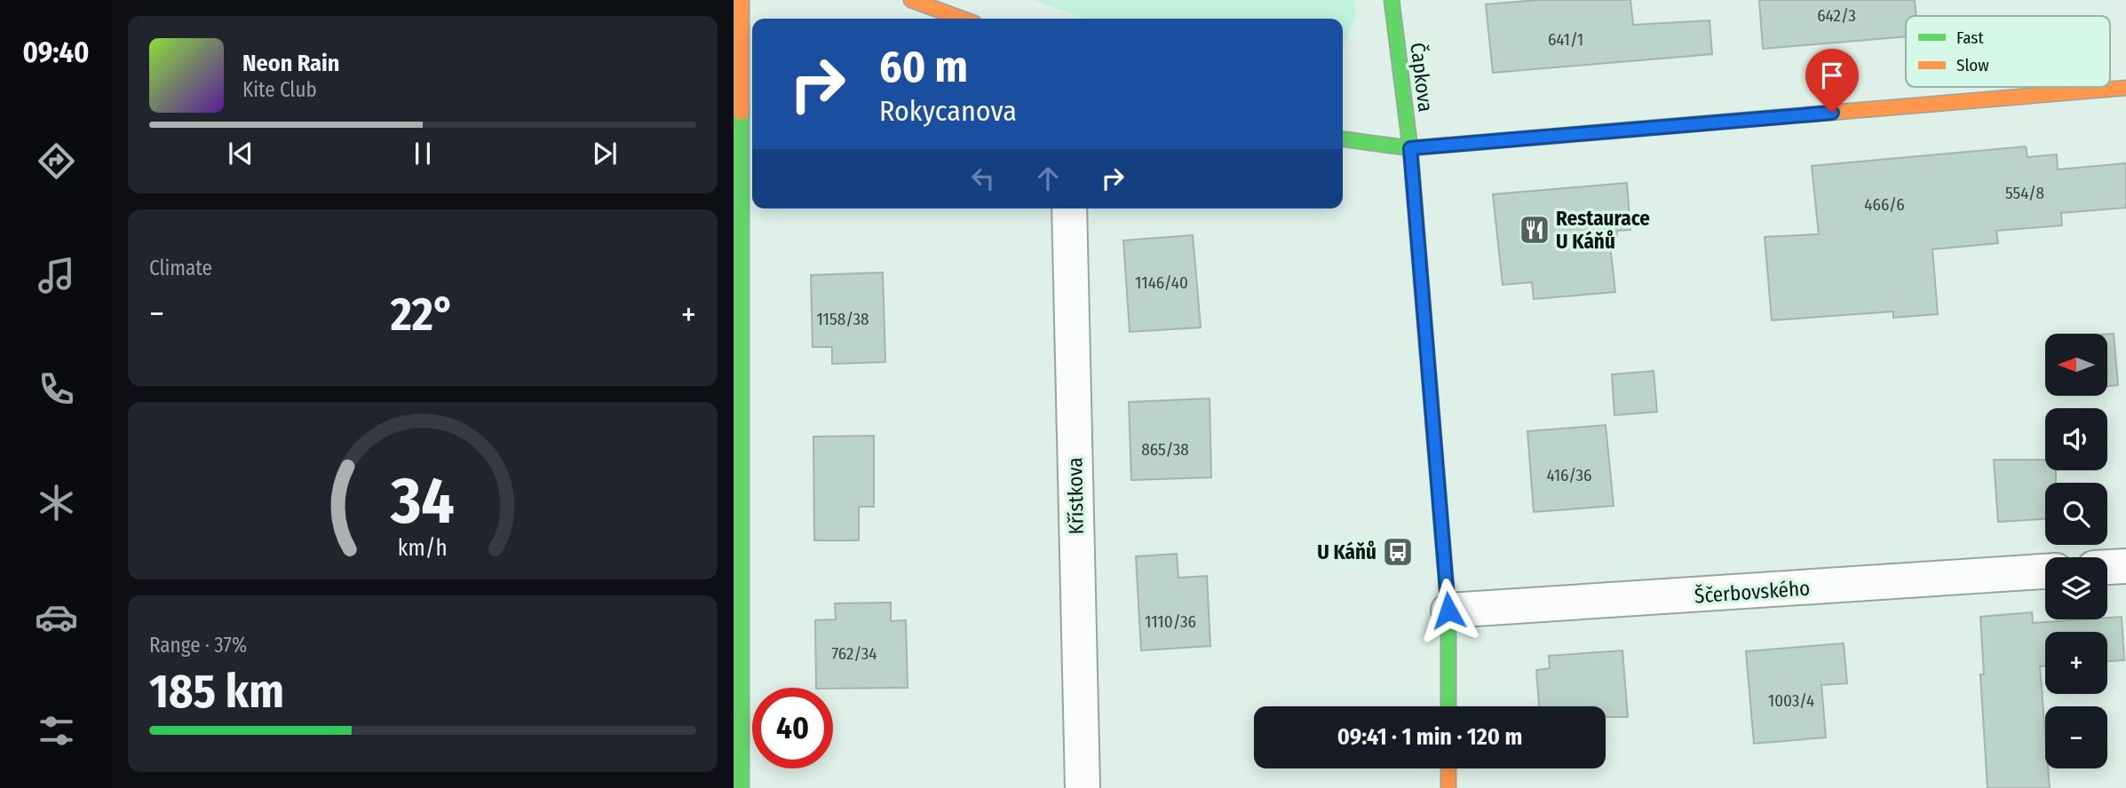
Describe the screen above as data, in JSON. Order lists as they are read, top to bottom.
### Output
{
  "streets": {
    "street": ["Čapkova", "Křístkova", "Ščerbovského"]
  },
  "crossings": [
    ["Čapkova", "Ščerbovského"]
  ],
  "places": {
    "restaurant": ["Restaurace U Káňů"],
    "bus stop": ["U Káňů"]
  },
  "house_numbers": [
    "642/3",
    "641/1",
    "554/8",
    "466/6",
    "1146/40",
    "1158/38",
    "865/38",
    "416/36",
    "1110/36",
    "762/34",
    "1003/4"
  ],
  "legend": ["Fast", "Slow"],
  "north": "left",
  "page": {
    "tabs": "09:40",
    "turn": ["60 m", "Rokycanova"],
    "song": ["Neon Rain", "Kite Club"],
    "tile": [
      "Climate",
      ["Range · 37%", "185 km"]
    ],
    "heat": ["−", "22°", "+"],
    "map_buttons": ["+", "−"],
    "limit": "40",
    "trip": "09:41 · 1 min · 120 m",
    "gauge": ["34", "km/h"]
  }
}
